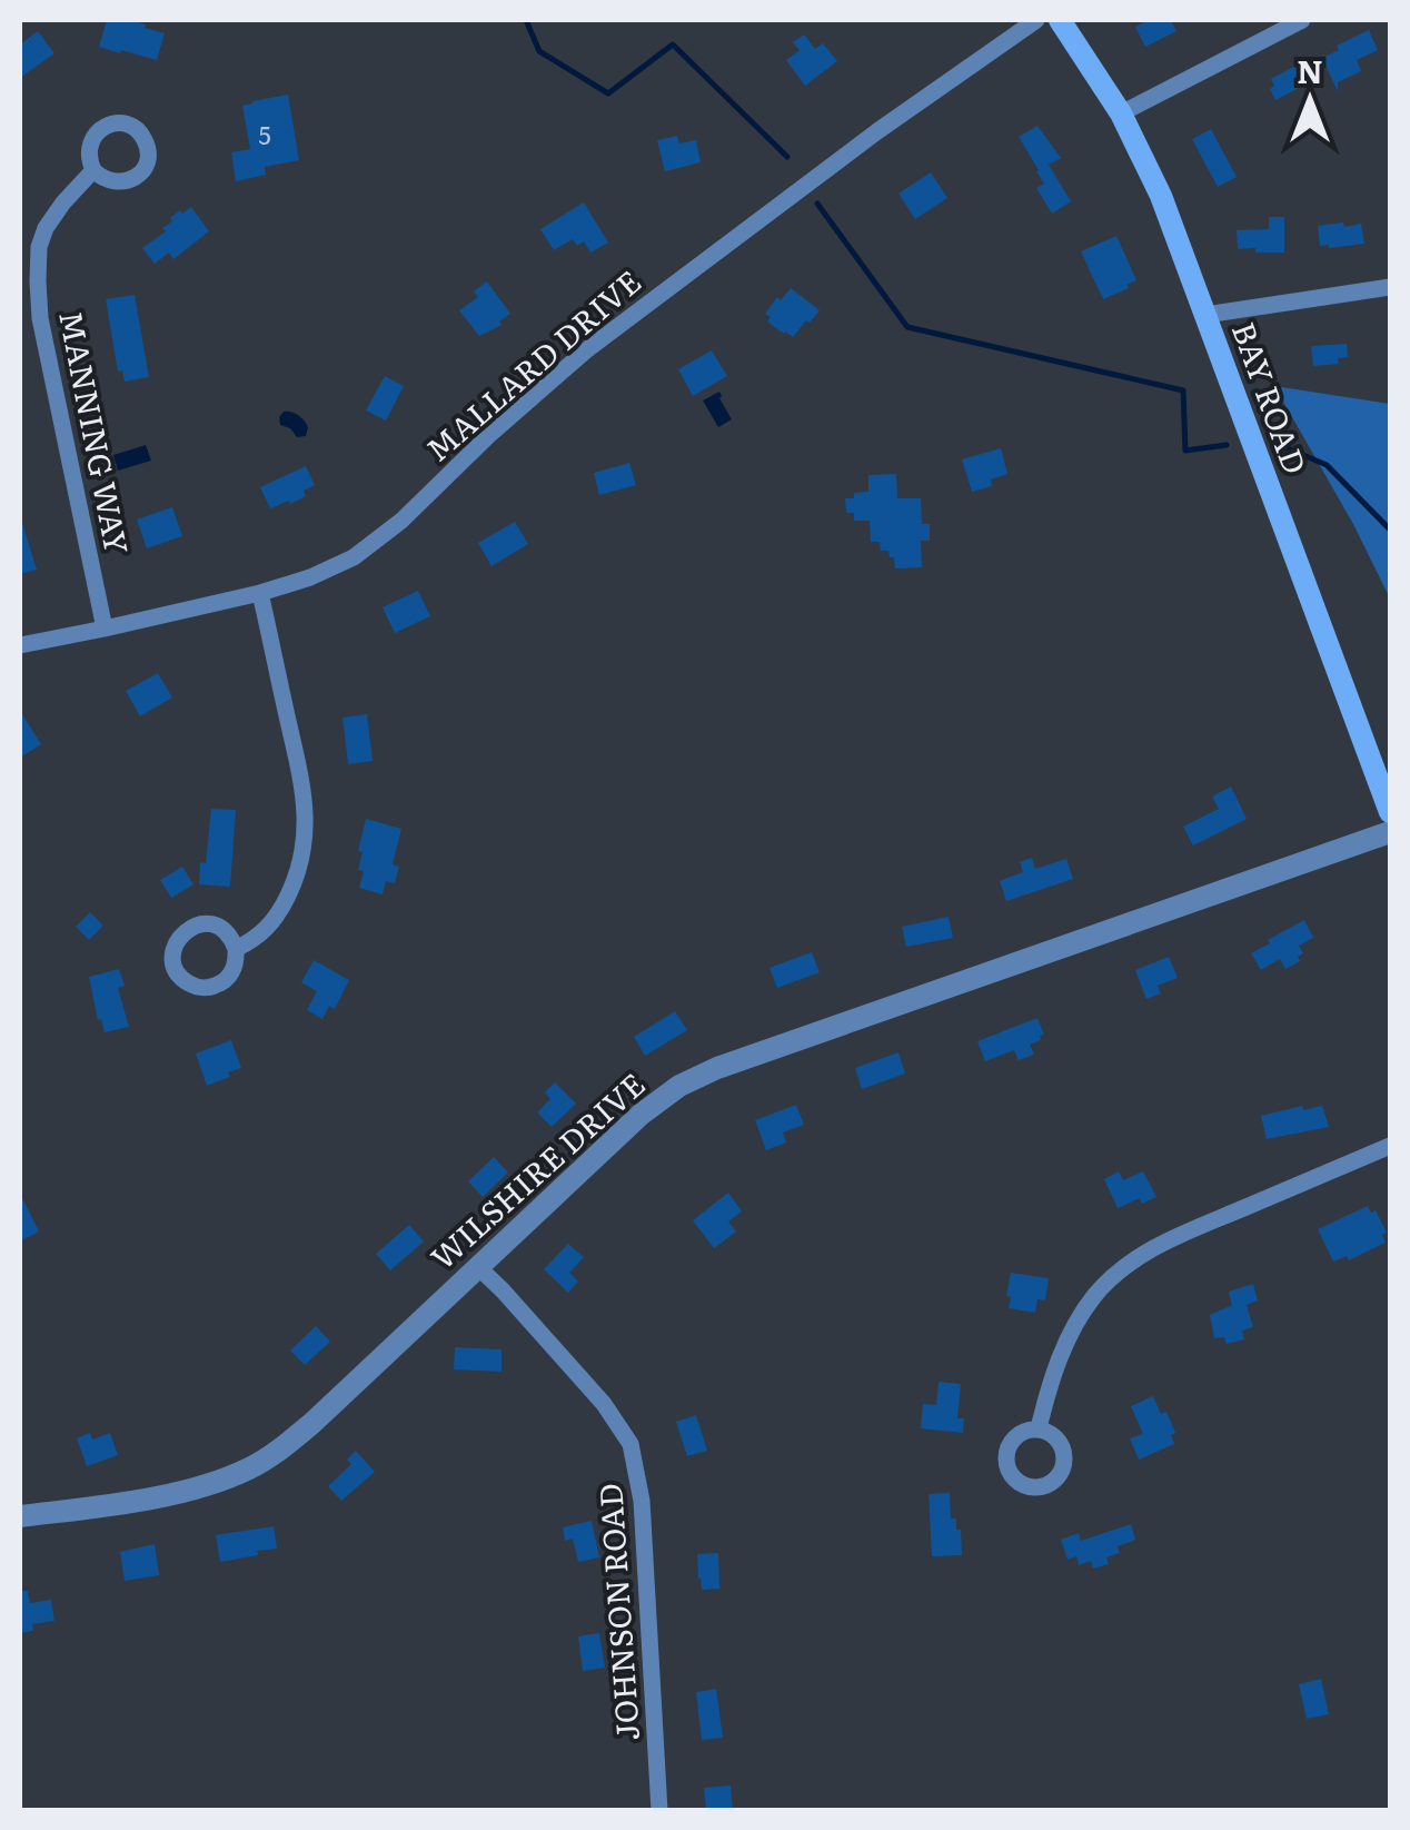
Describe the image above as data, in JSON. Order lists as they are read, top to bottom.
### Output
{
  "streets": {
    "main road": ["BAY ROAD"],
    "street": [
      "MALLARD DRIVE",
      "MANNING WAY",
      "WILSHIRE DRIVE",
      "JOHNSON ROAD"
    ]
  },
  "crossings": [
    ["MALLARD DRIVE", "MANNING WAY"],
    ["WILSHIRE DRIVE", "JOHNSON ROAD"]
  ],
  "house_numbers": ["5"],
  "north": "top"
}
